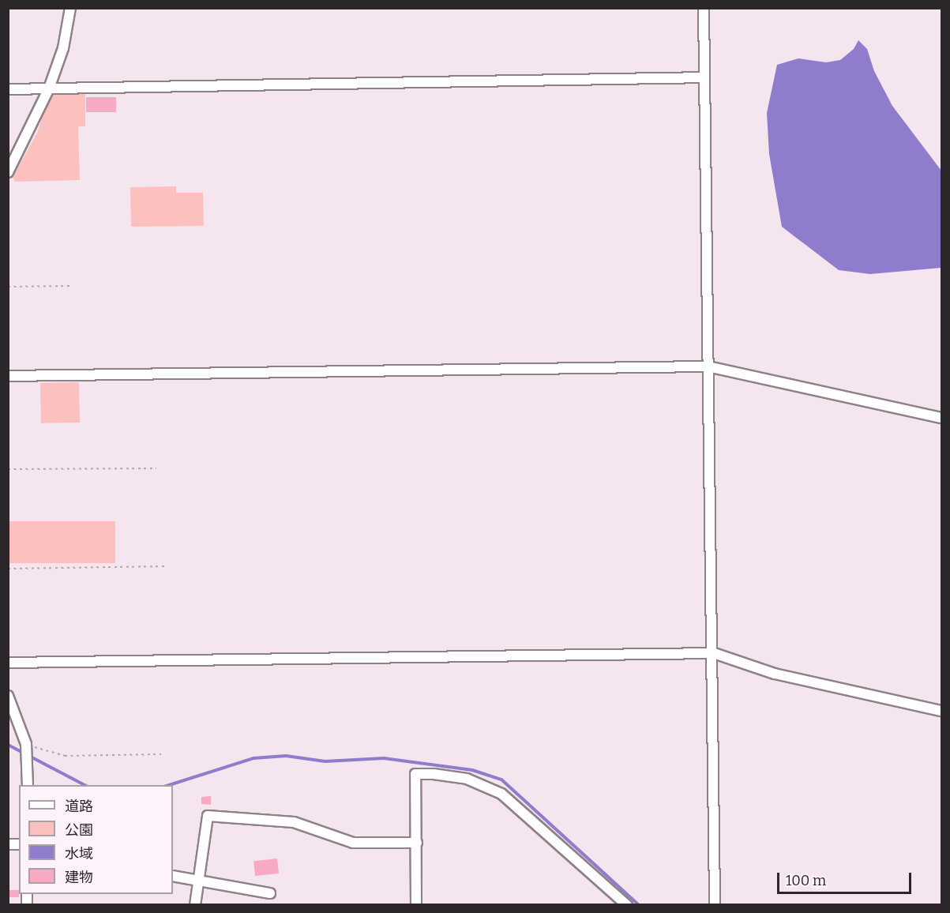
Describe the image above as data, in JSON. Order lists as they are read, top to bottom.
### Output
{
  "legend": [
    "道路",
    "公園",
    "水域",
    "建物"
  ],
  "scale_bar": "100 m"
}
